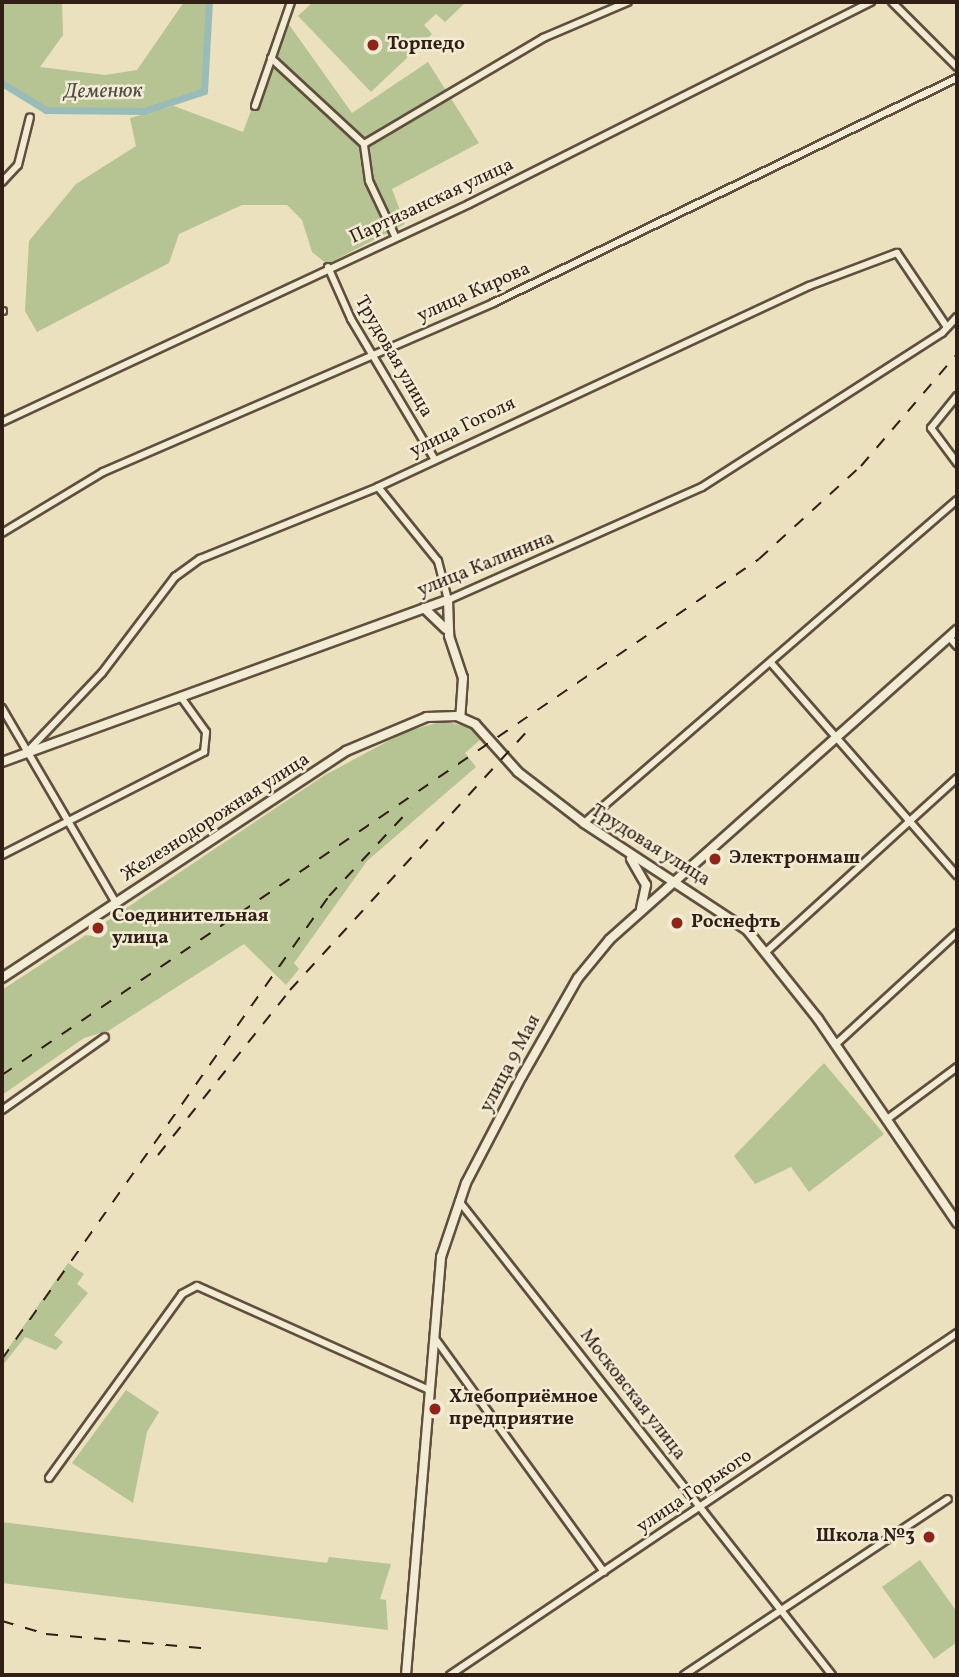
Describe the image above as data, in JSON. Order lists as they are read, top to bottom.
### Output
{
  "streets": {
    "street": [
      "Партизанская улица",
      "улица Кирова",
      "Трудовая улица",
      "улица Гоголя",
      "улица Калинина",
      "Железнодорожная улица",
      "улица 9 Мая",
      "Московская улица",
      "улица Горького"
    ]
  },
  "crossings": [
    ["Партизанская улица", "Трудовая улица"],
    ["улица Кирова", "Трудовая улица"],
    ["Трудовая улица", "улица Гоголя"],
    ["Трудовая улица", "Железнодорожная улица"],
    ["Трудовая улица", "улица 9 Мая"],
    ["улица Гоголя", "улица Калинина"],
    ["улица 9 Мая", "Московская улица"],
    ["Московская улица", "улица Горького"]
  ],
  "water": ["Деменюк"],
  "places": [
    "Торпедо",
    "Электронмаш",
    "Роснефть",
    "Соединительная улица",
    "Хлебоприёмное предприятие",
    "Школа №3"
  ]
}
